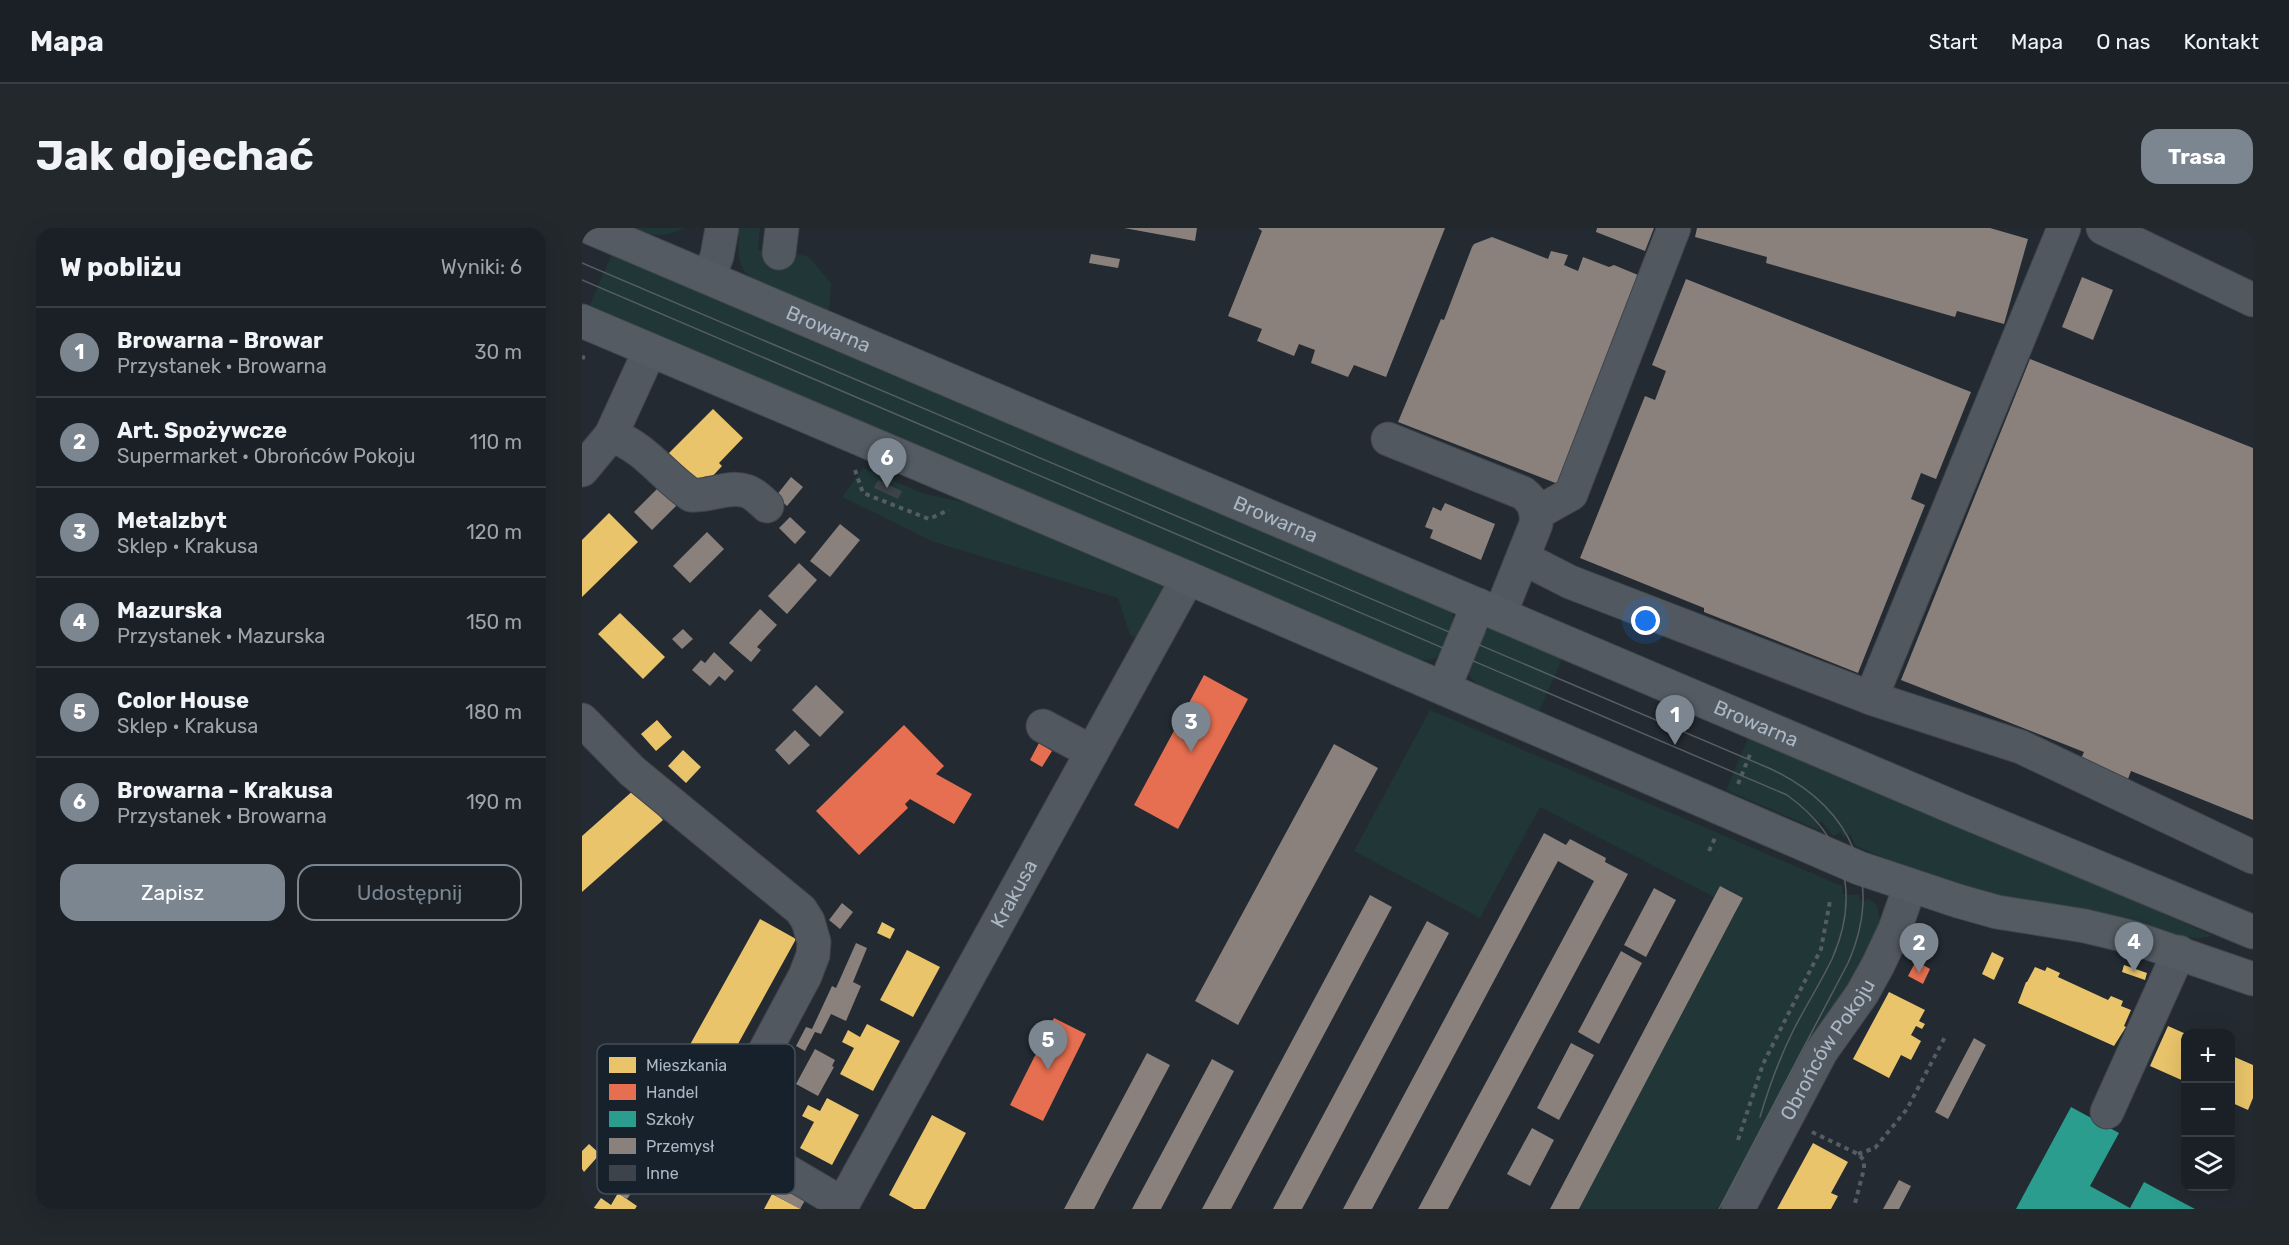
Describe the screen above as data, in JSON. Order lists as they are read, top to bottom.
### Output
{
  "streets": {
    "main road": ["Browarna"],
    "street": ["Krakusa", "Obrońców Pokoju"]
  },
  "legend": [
    "Mieszkania",
    "Handel",
    "Szkoły",
    "Przemysł",
    "Inne"
  ],
  "page": {
    "header": "Mapa",
    "nav": [
      "Start",
      "Mapa",
      "O nas",
      "Kontakt"
    ],
    "buttons": [
      "Trasa",
      ["Zapisz", "Udostępnij"]
    ],
    "title": "Jak dojechać",
    "heading": ["W pobliżu", "Wyniki: 6"],
    "list": [
      {
        "mark": "1",
        "name": "Browarna - Browar",
        "note": "Przystanek · Browarna",
        "value": "30 m"
      },
      {
        "mark": "2",
        "name": "Art. Spożywcze",
        "note": "Supermarket · Obrońców Pokoju",
        "value": "110 m"
      },
      {
        "mark": "3",
        "name": "Metalzbyt",
        "note": "Sklep · Krakusa",
        "value": "120 m"
      },
      {
        "mark": "4",
        "name": "Mazurska",
        "note": "Przystanek · Mazurska",
        "value": "150 m"
      },
      {
        "mark": "5",
        "name": "Color House",
        "note": "Sklep · Krakusa",
        "value": "180 m"
      },
      {
        "mark": "6",
        "name": "Browarna - Krakusa",
        "note": "Przystanek · Browarna",
        "value": "190 m"
      }
    ],
    "pins": [
      "6",
      "1",
      "3",
      "4",
      "2",
      "5"
    ],
    "map_buttons": ["+", "−"]
  }
}
